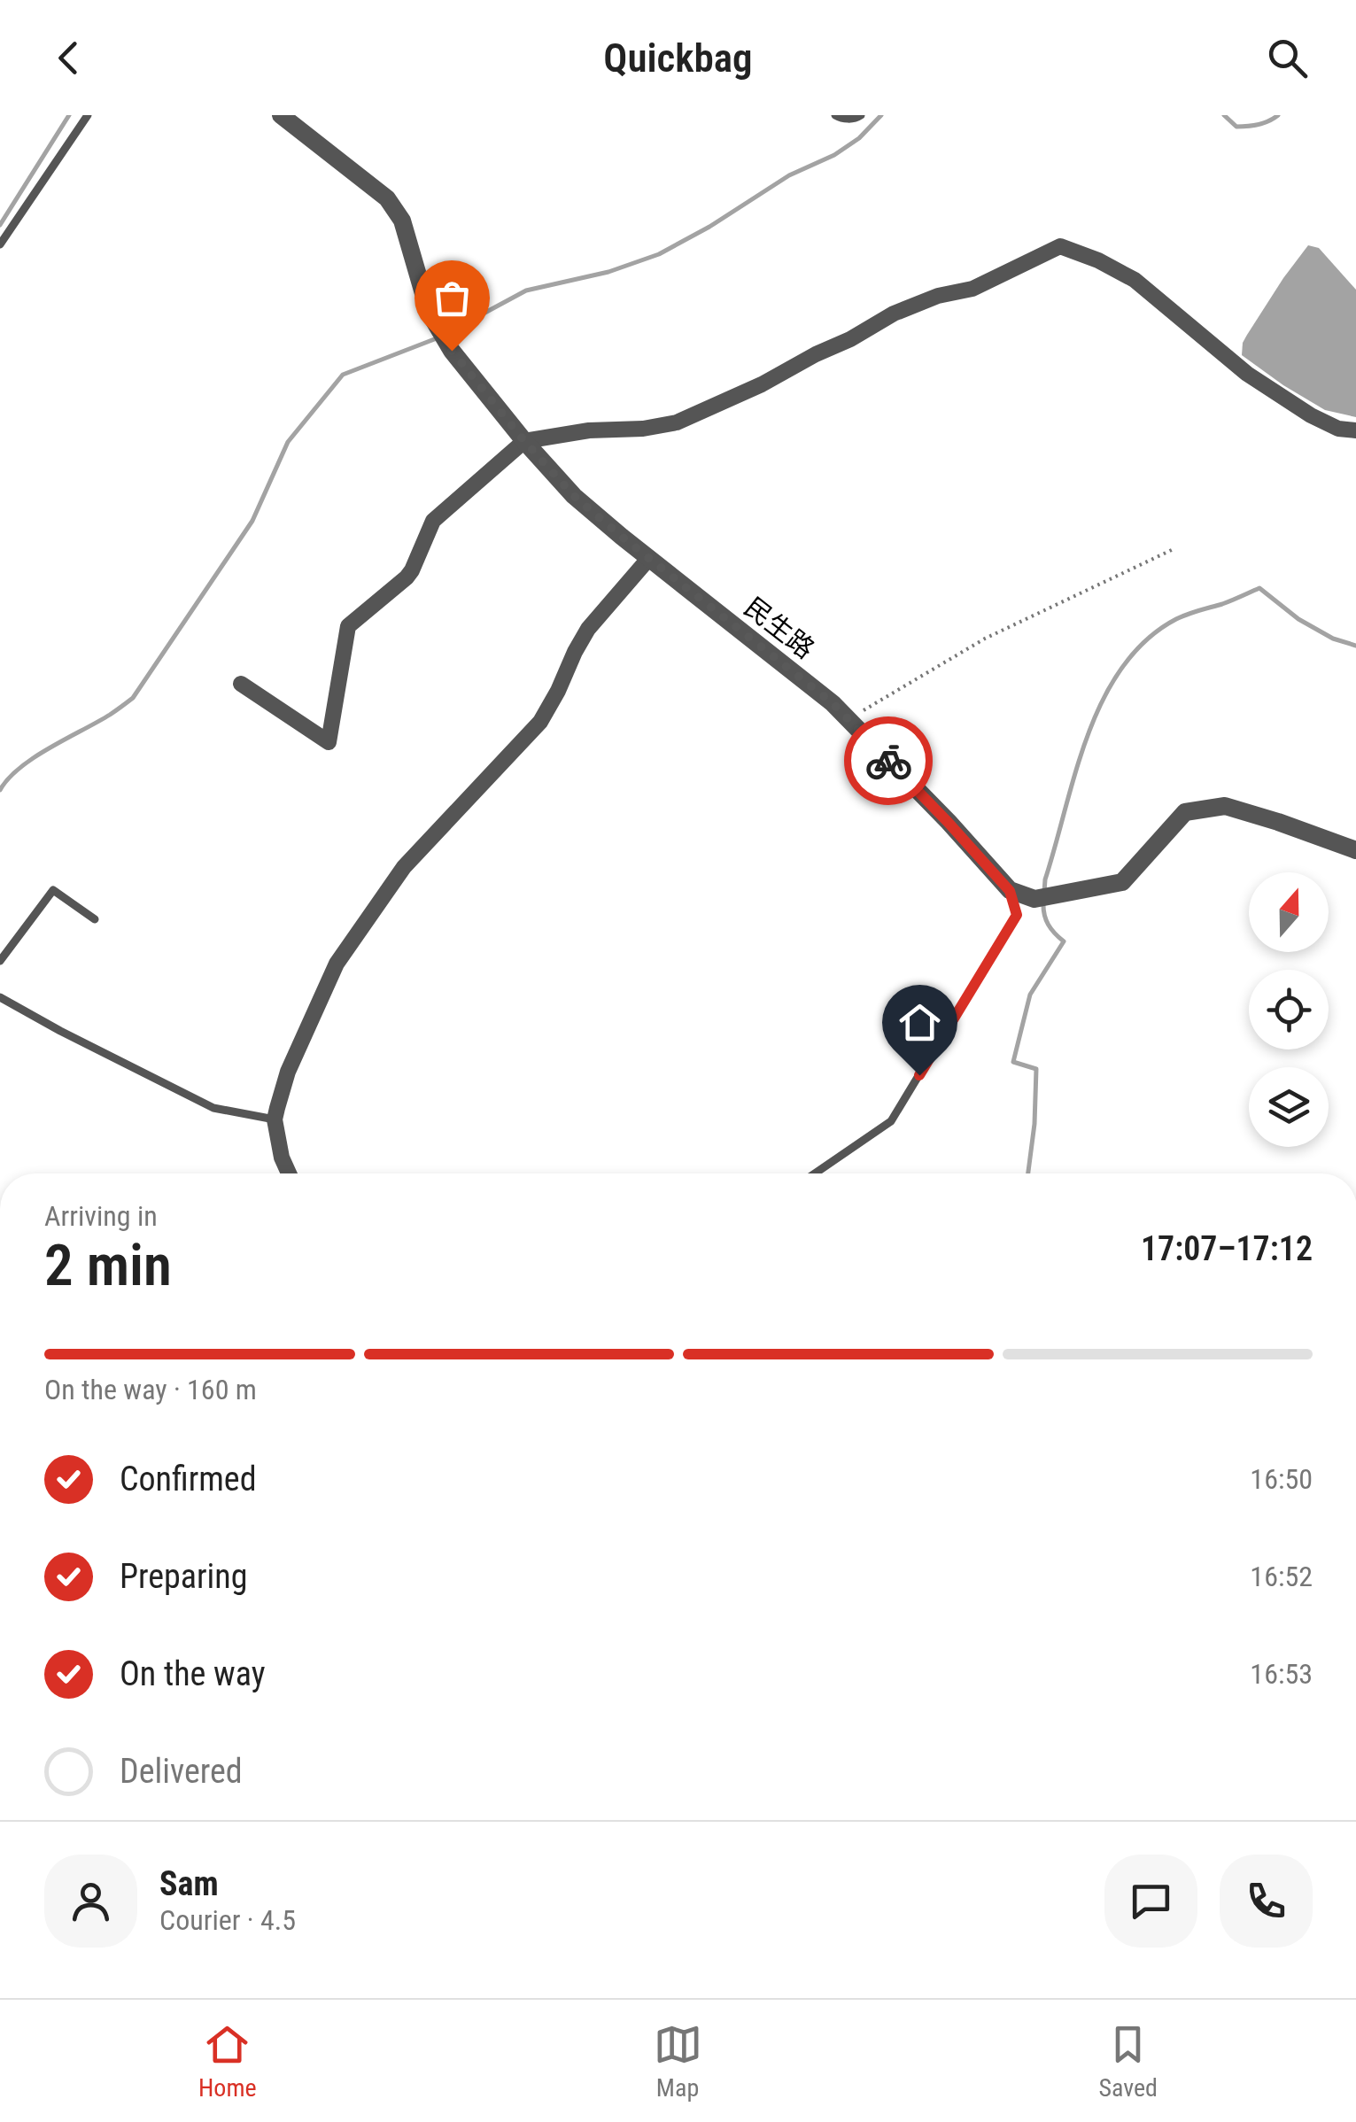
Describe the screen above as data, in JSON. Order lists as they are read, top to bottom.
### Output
{
  "streets": {
    "street": ["民生路"]
  },
  "north": "top",
  "page": {
    "header": "Quickbag",
    "heading": ["2 min", "Arriving in", "17:07–17:12"],
    "panel": ["Sam", "Courier · 4.5"],
    "bar": "On the way · 160 m",
    "list": [
      ["Confirmed", "16:50"],
      ["Preparing", "16:52"],
      ["On the way", "16:53"],
      "Delivered"
    ],
    "tabs": ["Home", "Map", "Saved"]
  }
}
